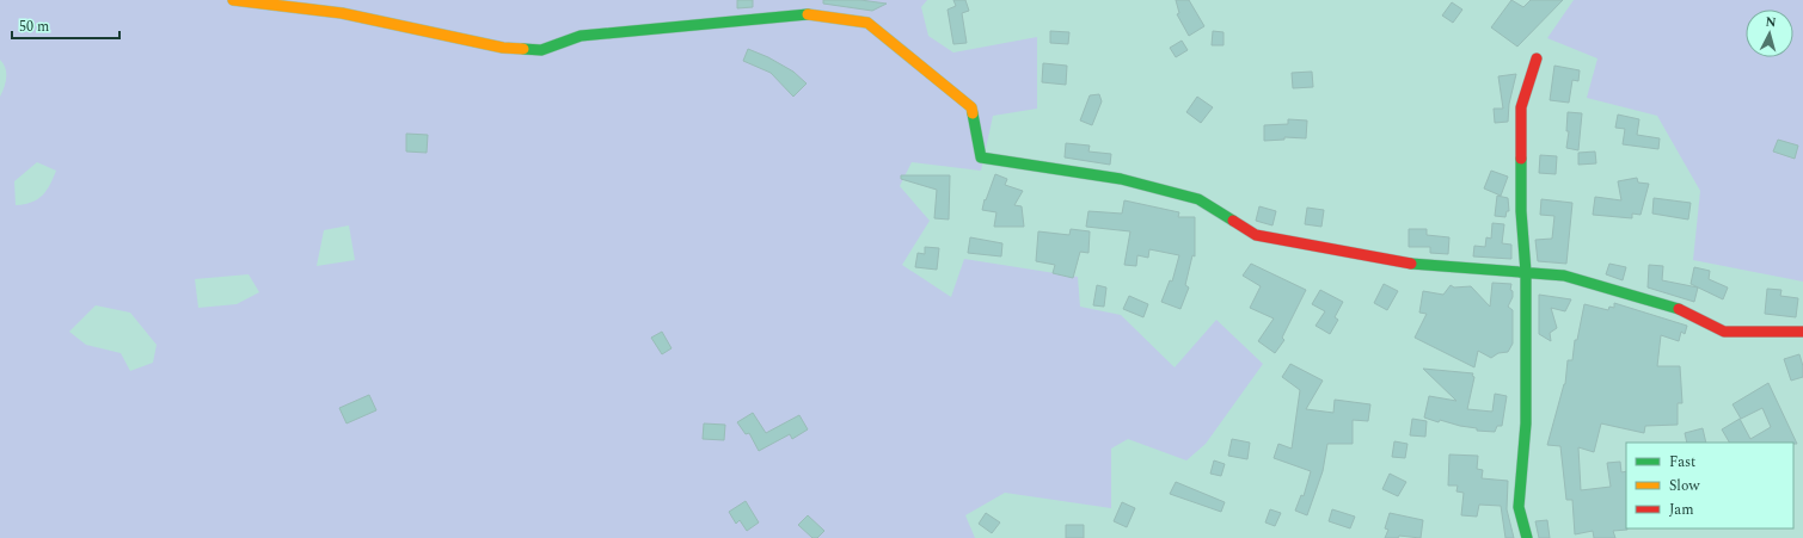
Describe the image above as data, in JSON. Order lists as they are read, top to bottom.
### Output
{
  "legend": ["Fast", "Slow", "Jam"],
  "scale_bar": "50 m",
  "north": "top"
}
